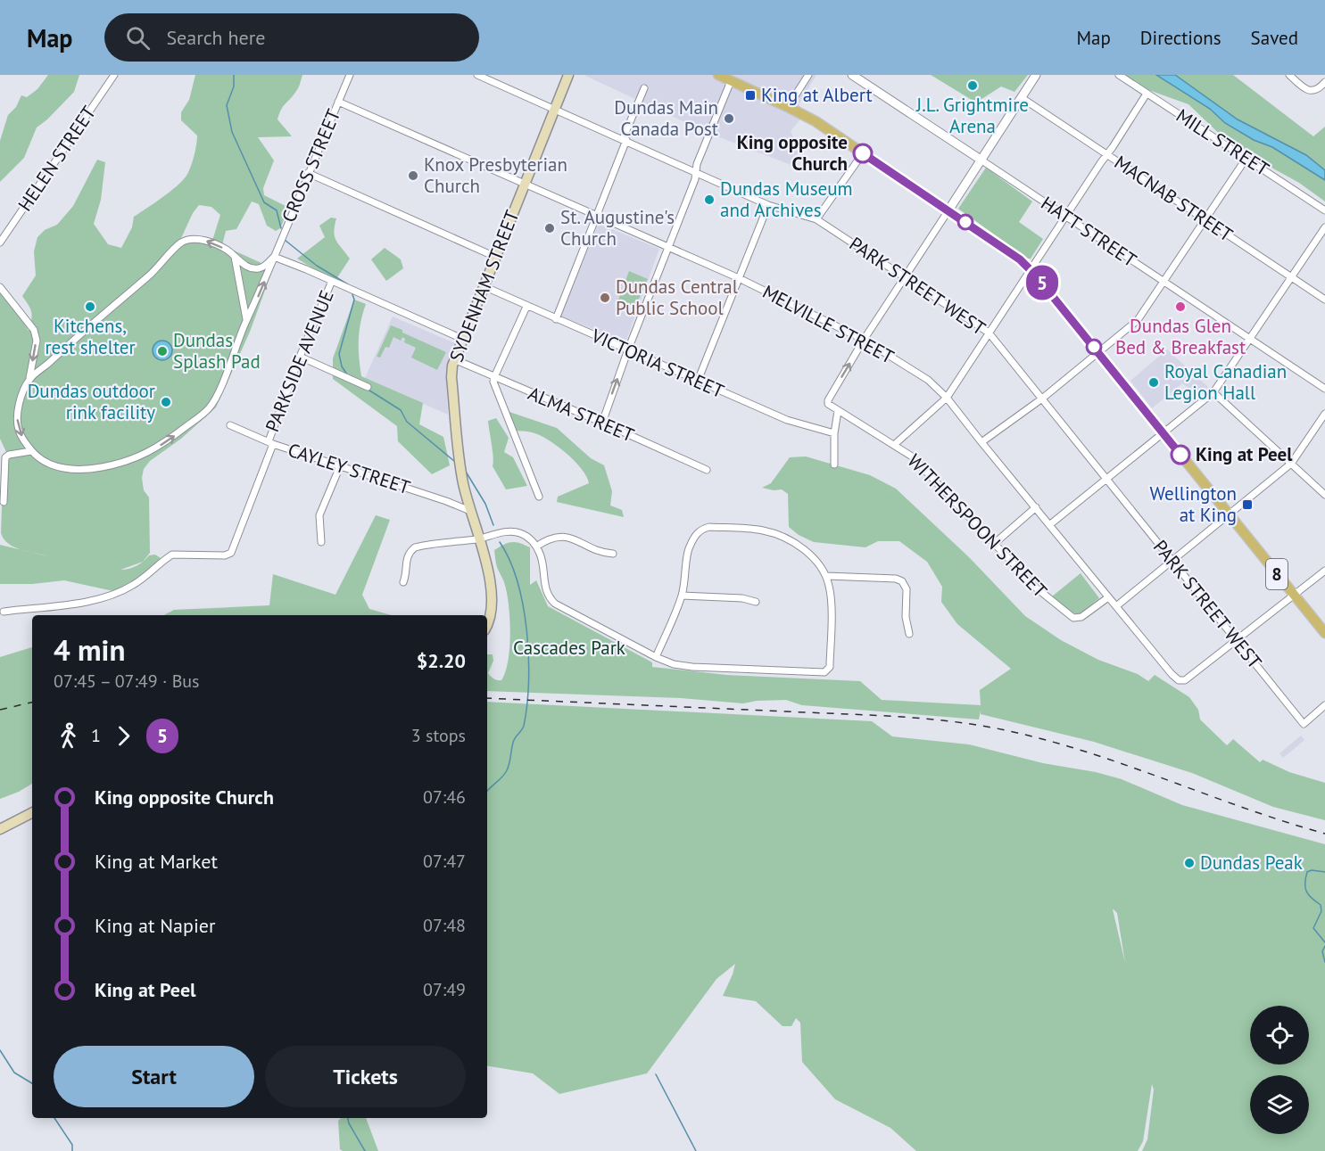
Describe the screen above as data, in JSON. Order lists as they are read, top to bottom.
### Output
{
  "streets": {
    "main road": ["SYDENHAM STREET", "8"],
    "street": [
      "MILL STREET",
      "HELEN STREET",
      "CROSS STREET",
      "MACNAB STREET",
      "HATT STREET",
      "PARK STREET WEST",
      "MELVILLE STREET",
      "PARKSIDE AVENUE",
      "VICTORIA STREET",
      "ALMA STREET",
      "CAYLEY STREET",
      "WITHERSPOON STREET"
    ]
  },
  "crossings": [
    ["CROSS STREET", "MELVILLE STREET"],
    ["SYDENHAM STREET", "PARK STREET WEST"],
    ["SYDENHAM STREET", "MELVILLE STREET"],
    ["SYDENHAM STREET", "VICTORIA STREET"],
    ["SYDENHAM STREET", "ALMA STREET"],
    ["SYDENHAM STREET", "CAYLEY STREET"],
    ["PARK STREET WEST", "MELVILLE STREET"],
    ["MELVILLE STREET", "WITHERSPOON STREET"],
    ["PARKSIDE AVENUE", "CAYLEY STREET"]
  ],
  "one_way": ["CROSS STREET"],
  "parks": ["Cascades Park"],
  "places": {
    "other": [
      "J.L. Grightmire Arena",
      "Dundas Main Canada Post",
      "King opposite Church",
      "Knox Presbyterian Church",
      "Dundas Museum and Archives",
      "St. Augustine's Church",
      "Dundas Central Public School",
      "Kitchens, rest shelter",
      "Dundas Glen Bed & Breakfast",
      "Dundas Splash Pad",
      "Royal Canadian Legion Hall",
      "Dundas outdoor rink facility",
      "King at Peel",
      "Dundas Peak"
    ],
    "transit": ["King at Albert", "Wellington at King"]
  },
  "lines": ["bus line 5"],
  "page": {
    "header": "Map",
    "search": "Search here",
    "nav": ["Map", "Directions", "Saved"],
    "on_map": "5",
    "heading": ["4 min", "07:45 – 07:49 · Bus", "$2.20"],
    "legs": ["1", "5", "3 stops"],
    "list": [
      {
        "name": "King opposite Church",
        "value": "07:46"
      },
      {
        "name": "King at Market",
        "value": "07:47"
      },
      {
        "name": "King at Napier",
        "value": "07:48"
      },
      {
        "name": "King at Peel",
        "value": "07:49"
      }
    ],
    "buttons": ["Start", "Tickets"]
  }
}
